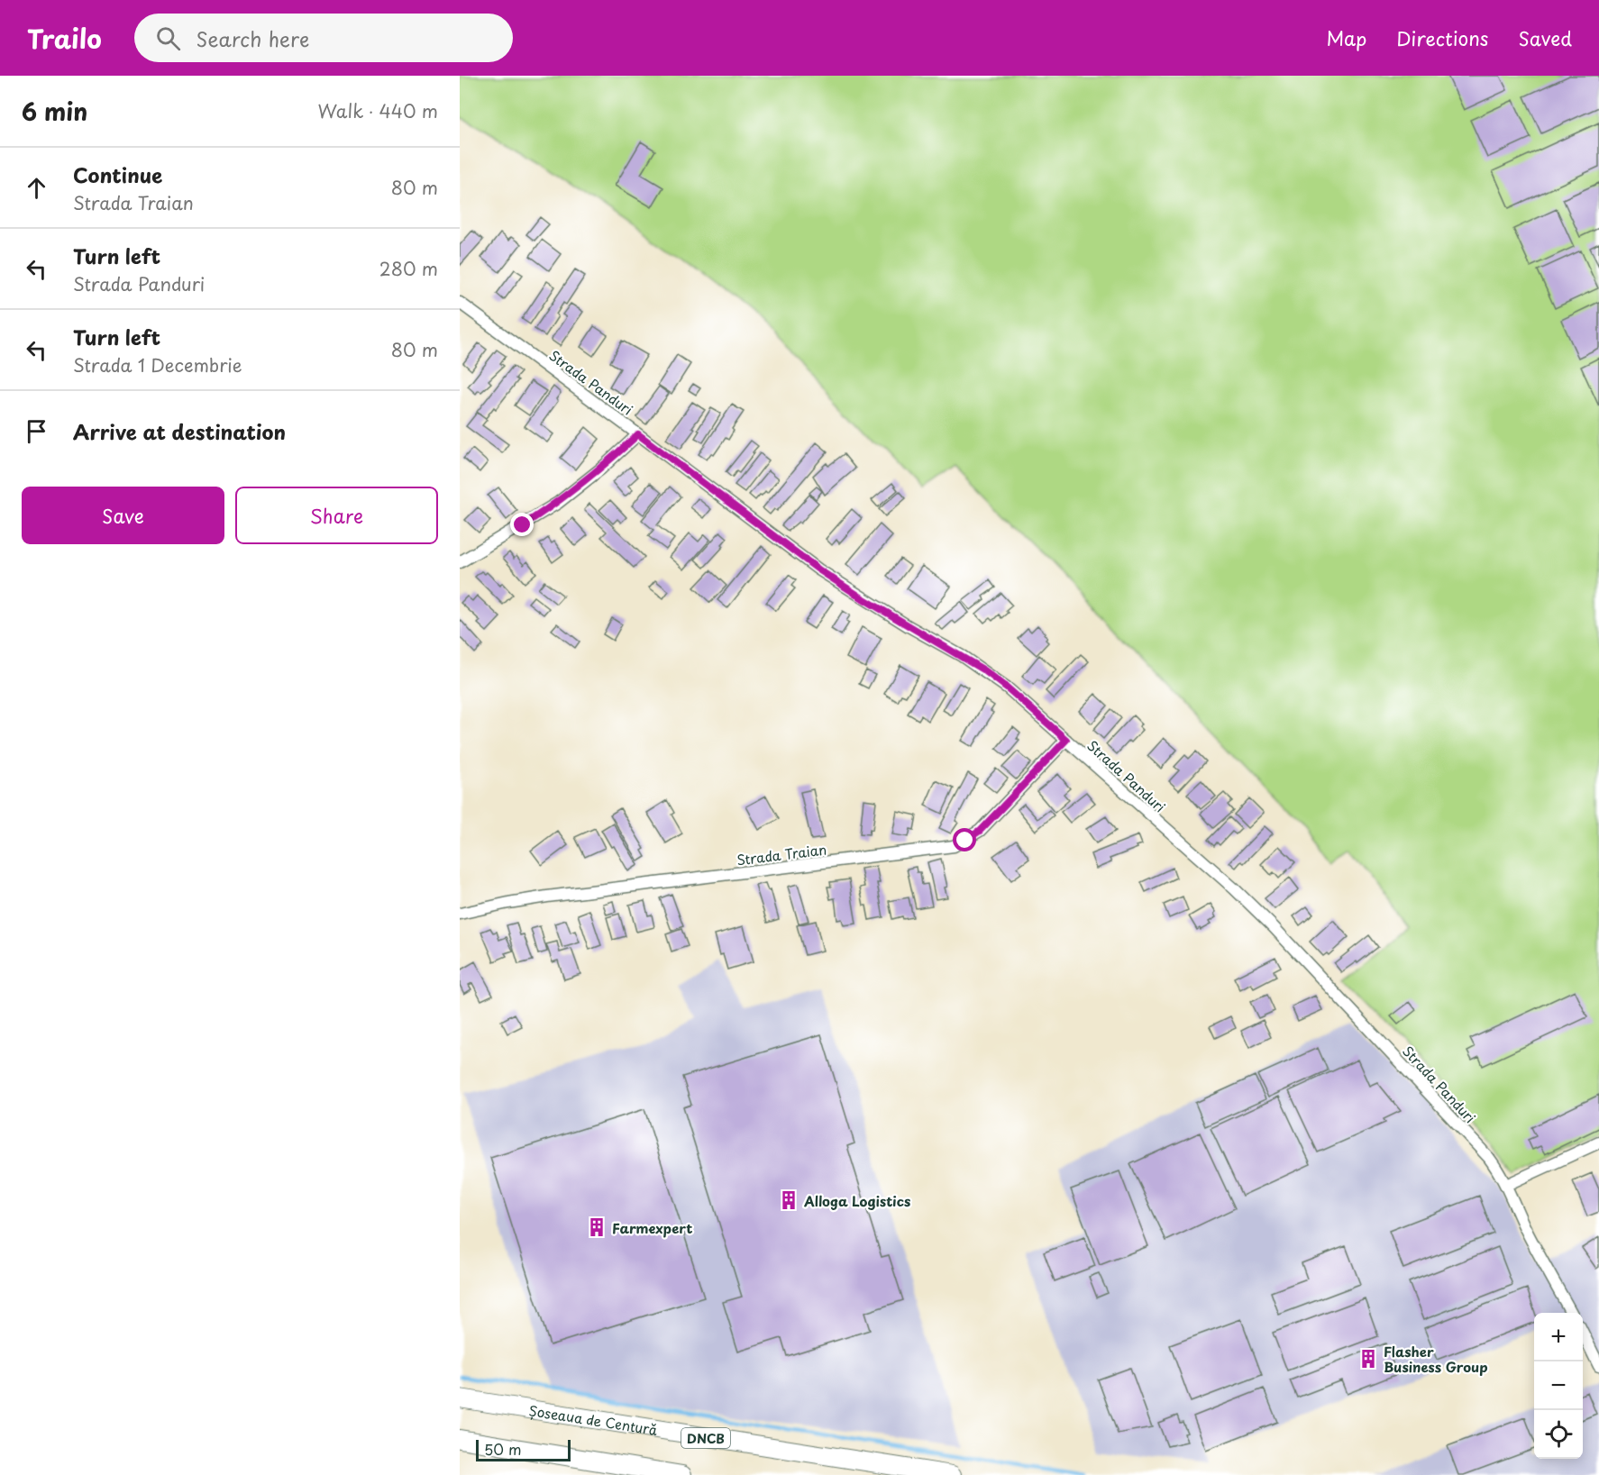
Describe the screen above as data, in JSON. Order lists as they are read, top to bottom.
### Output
{
  "streets": {
    "main road": ["Șoseaua de Centură", "DNCB"],
    "street": ["Strada Panduri", "Strada Traian"]
  },
  "crossings": [
    ["Strada Panduri", "Strada Traian"]
  ],
  "places": {
    "building": ["Alloga Logistics", "Farmexpert", "Flasher Business Group"]
  },
  "scale_bar": "50 m",
  "page": {
    "header": "Trailo",
    "search": "Search here",
    "nav": ["Map", "Directions", "Saved"],
    "heading": ["6 min", "Walk · 440 m"],
    "list": [
      ["Continue", "Strada Traian", "80 m"],
      ["Turn left", "Strada Panduri", "280 m"],
      ["Turn left", "Strada 1 Decembrie", "80 m"],
      "Arrive at destination"
    ],
    "buttons": ["Save", "Share"],
    "map_buttons": ["+", "−"],
    "scale": "50 m"
  }
}
